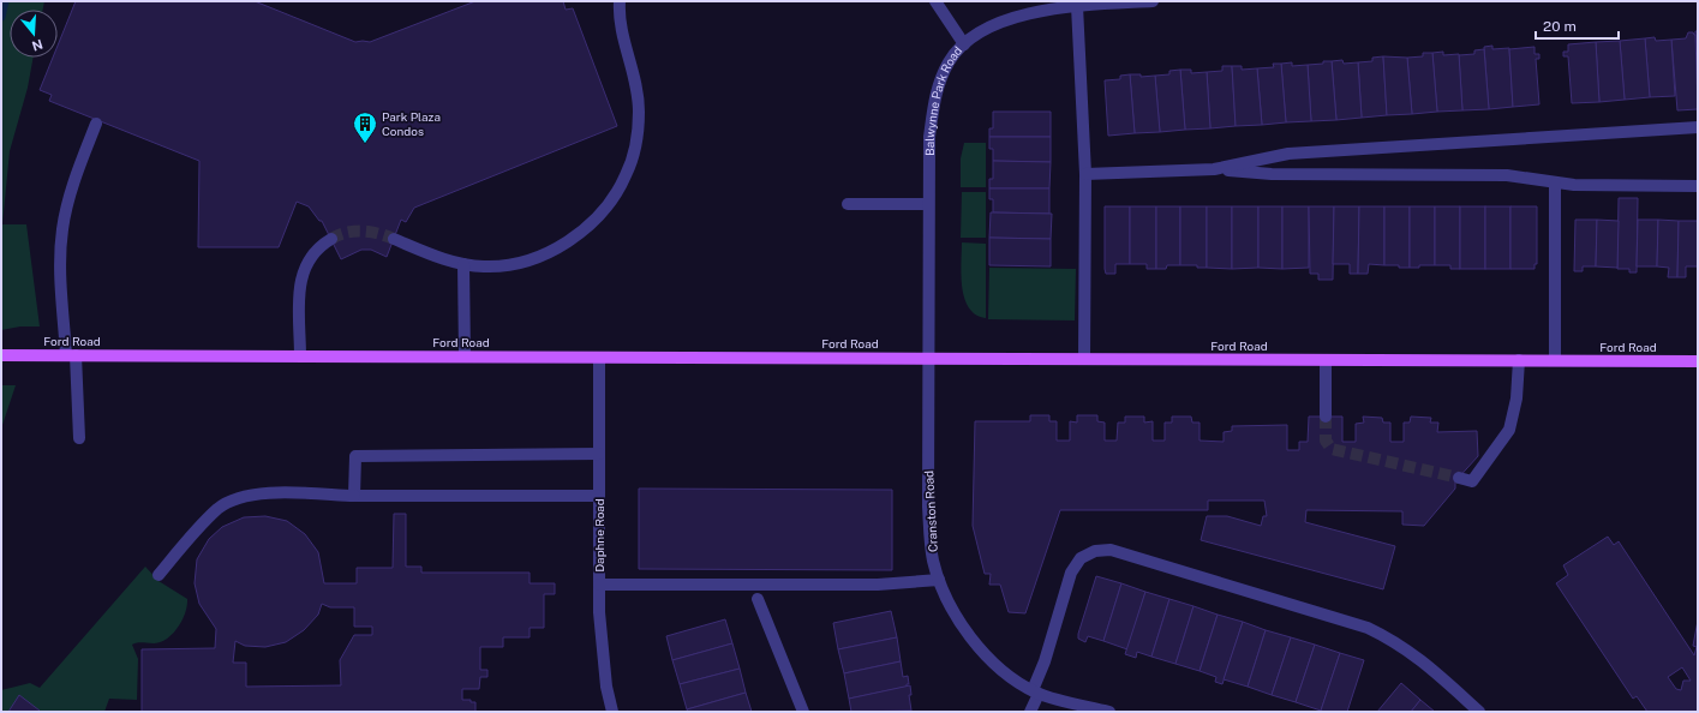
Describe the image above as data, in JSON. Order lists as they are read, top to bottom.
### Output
{
  "streets": {
    "main road": ["Ford Road"],
    "street": ["Balwynne Park Road", "Cranston Road", "Daphne Road"]
  },
  "crossings": [
    ["Balwynne Park Road", "Ford Road"],
    ["Balwynne Park Road", "Cranston Road"],
    ["Ford Road", "Cranston Road"],
    ["Ford Road", "Daphne Road"]
  ],
  "places": {
    "building": ["Park Plaza Condos"]
  },
  "scale_bar": "20 m",
  "north": "bottom"
}
